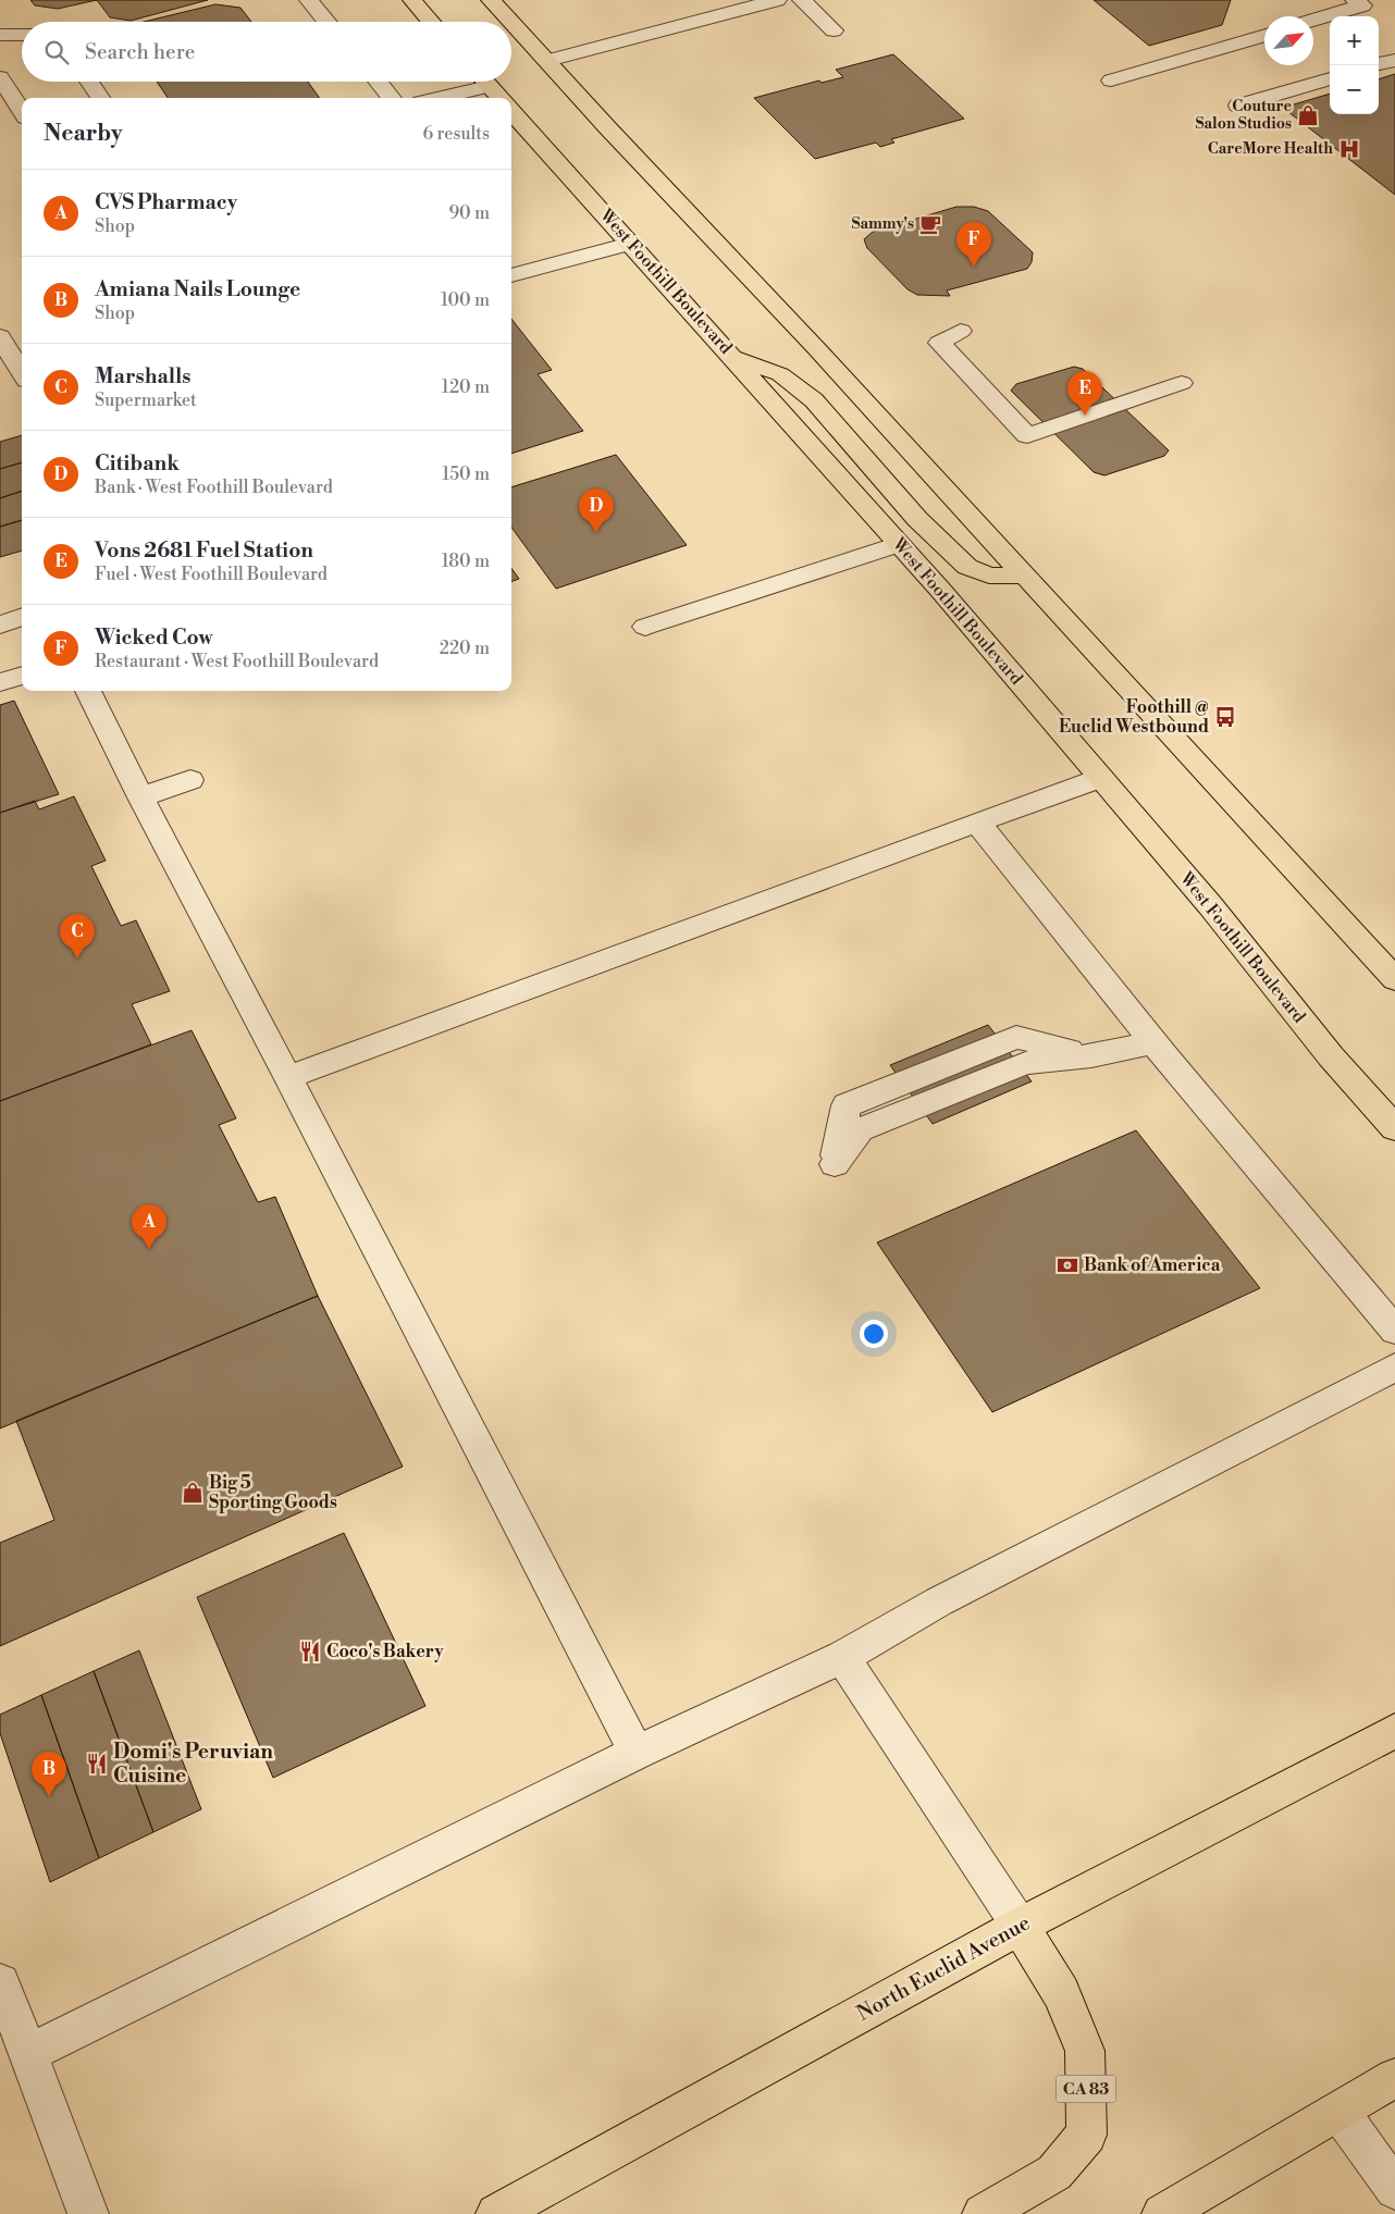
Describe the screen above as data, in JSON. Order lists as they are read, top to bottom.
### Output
{
  "streets": {
    "main road": ["West Foothill Boulevard", "North Euclid Avenue", "CA 83"]
  },
  "crossings": [
    ["North Euclid Avenue", "CA 83"]
  ],
  "places": {
    "shop": ["Couture Salon Studios", "Big 5 Sporting Goods"],
    "hospital": ["CareMore Health"],
    "cafe": ["Sammy's"],
    "bus stop": ["Foothill @ Euclid Westbound"],
    "bank": ["Bank of America"],
    "restaurant": ["Coco's Bakery", "Domi's Peruvian Cuisine"]
  },
  "north": "top right",
  "page": {
    "map_buttons": ["+", "−"],
    "search": "Search here",
    "heading": ["Nearby", "6 results"],
    "list": [
      {
        "mark": "A",
        "name": "CVS Pharmacy",
        "note": "Shop",
        "value": "90 m"
      },
      {
        "mark": "B",
        "name": "Amiana Nails Lounge",
        "note": "Shop",
        "value": "100 m"
      },
      {
        "mark": "C",
        "name": "Marshalls",
        "note": "Supermarket",
        "value": "120 m"
      },
      {
        "mark": "D",
        "name": "Citibank",
        "note": "Bank · West Foothill Boulevard",
        "value": "150 m"
      },
      {
        "mark": "E",
        "name": "Vons 2681 Fuel Station",
        "note": "Fuel · West Foothill Boulevard",
        "value": "180 m"
      },
      {
        "mark": "F",
        "name": "Wicked Cow",
        "note": "Restaurant · West Foothill Boulevard",
        "value": "220 m"
      }
    ],
    "pins": [
      "F",
      "E",
      "D",
      "C",
      "A",
      "B"
    ]
  }
}
